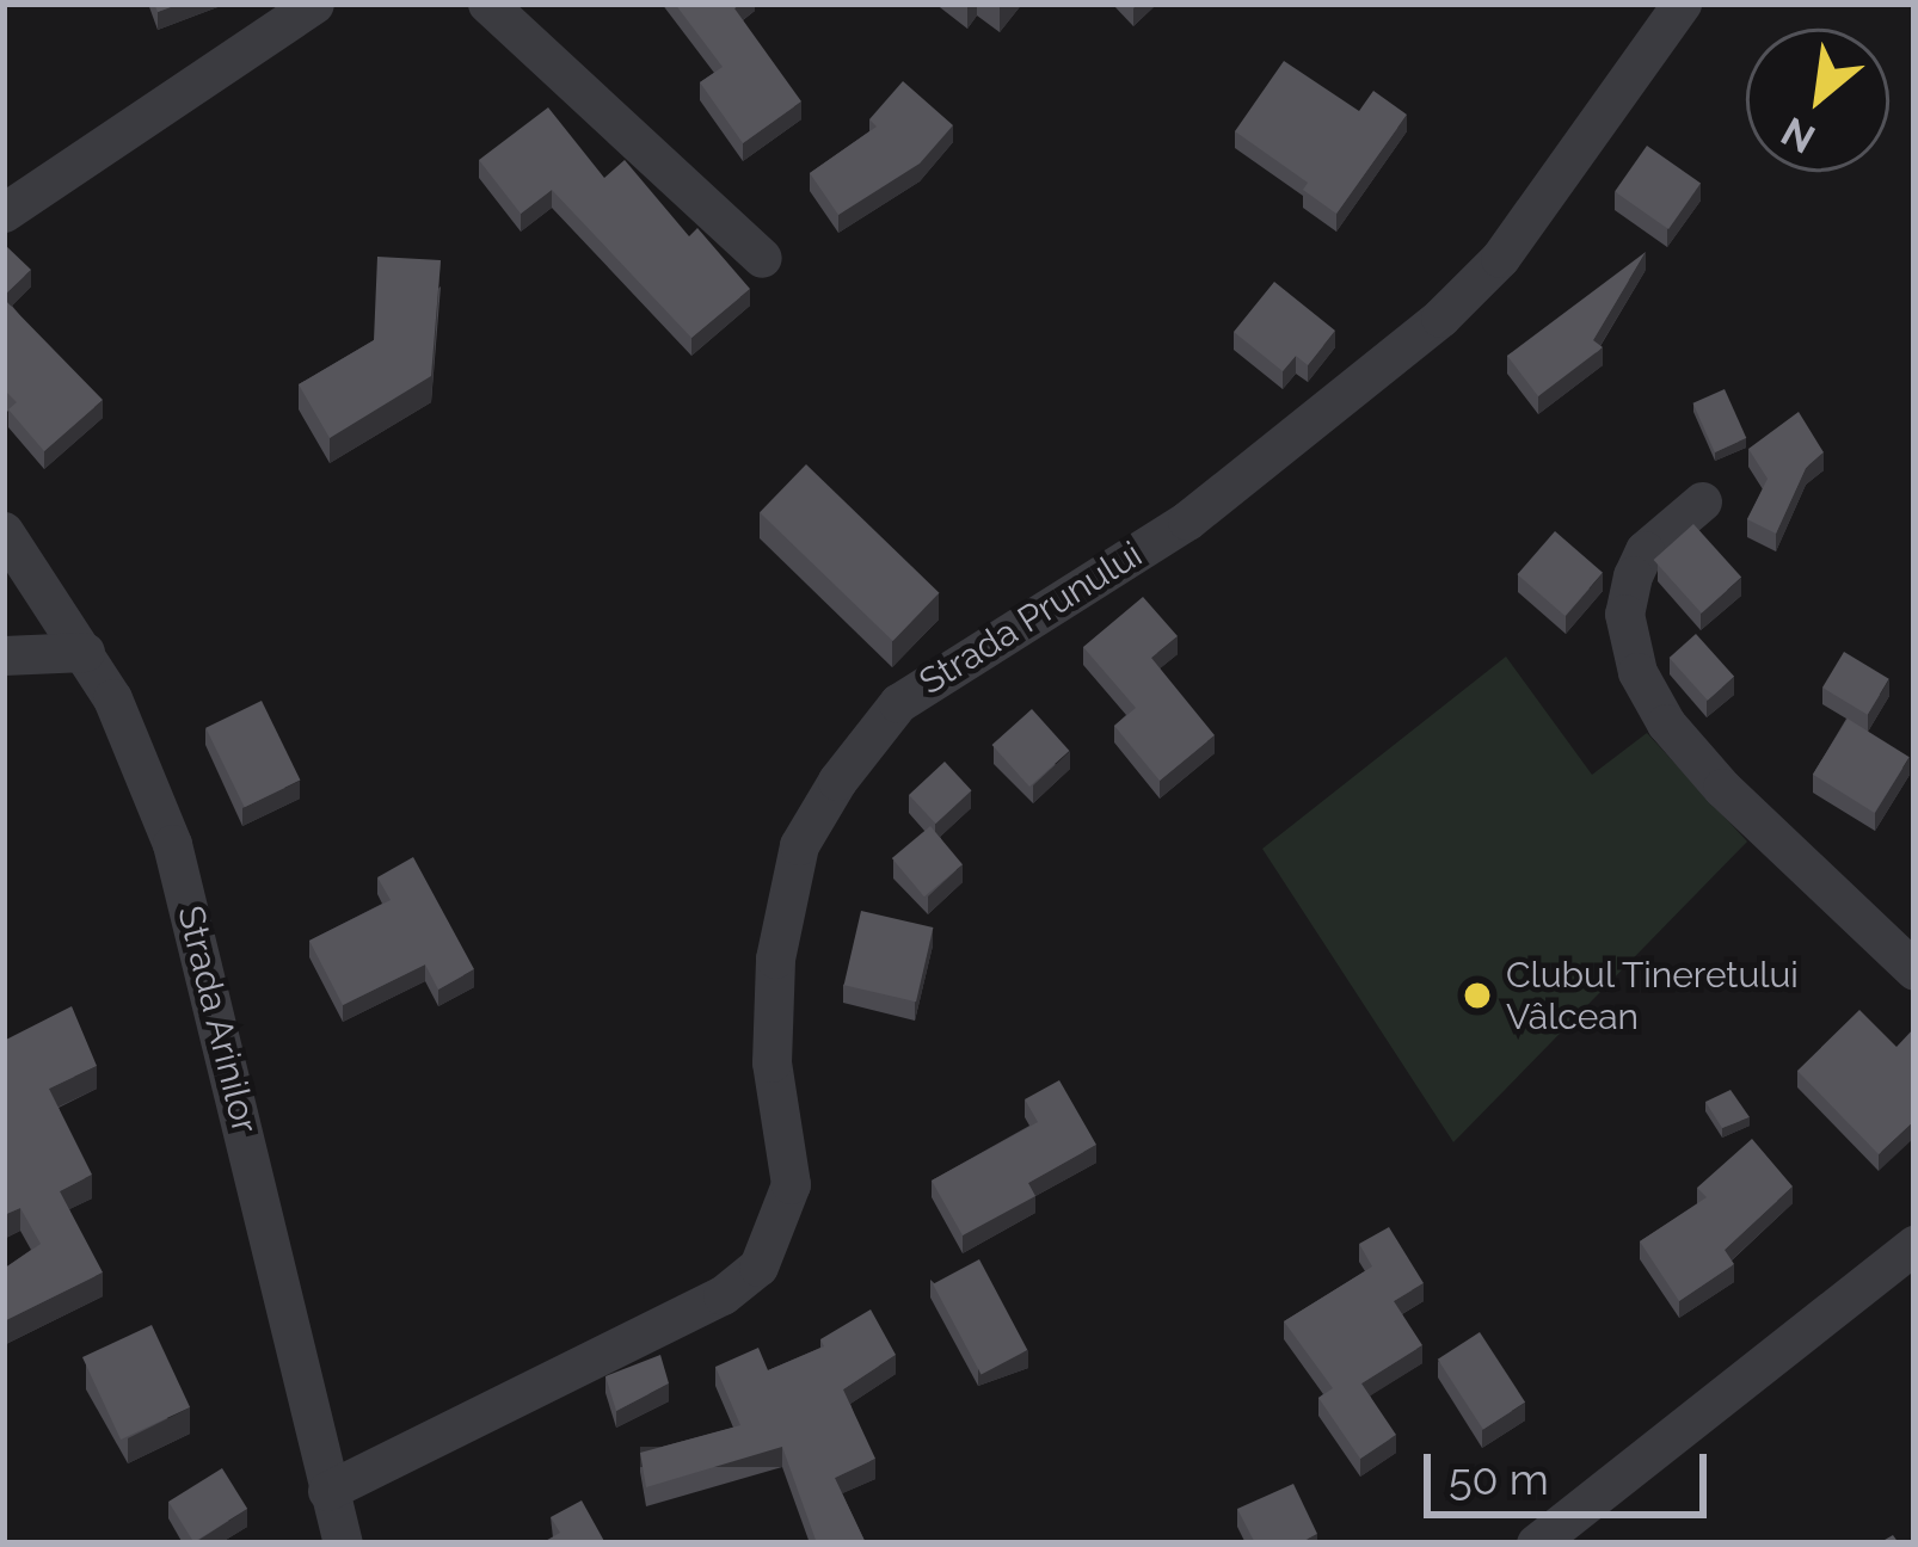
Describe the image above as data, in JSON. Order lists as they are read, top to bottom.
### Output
{
  "streets": {
    "street": ["Strada Prunului", "Strada Arinilor"]
  },
  "crossings": [
    ["Strada Prunului", "Strada Arinilor"]
  ],
  "places": ["Clubul Tineretului Vâlcean"],
  "scale_bar": "50 m",
  "north": "bottom left"
}
